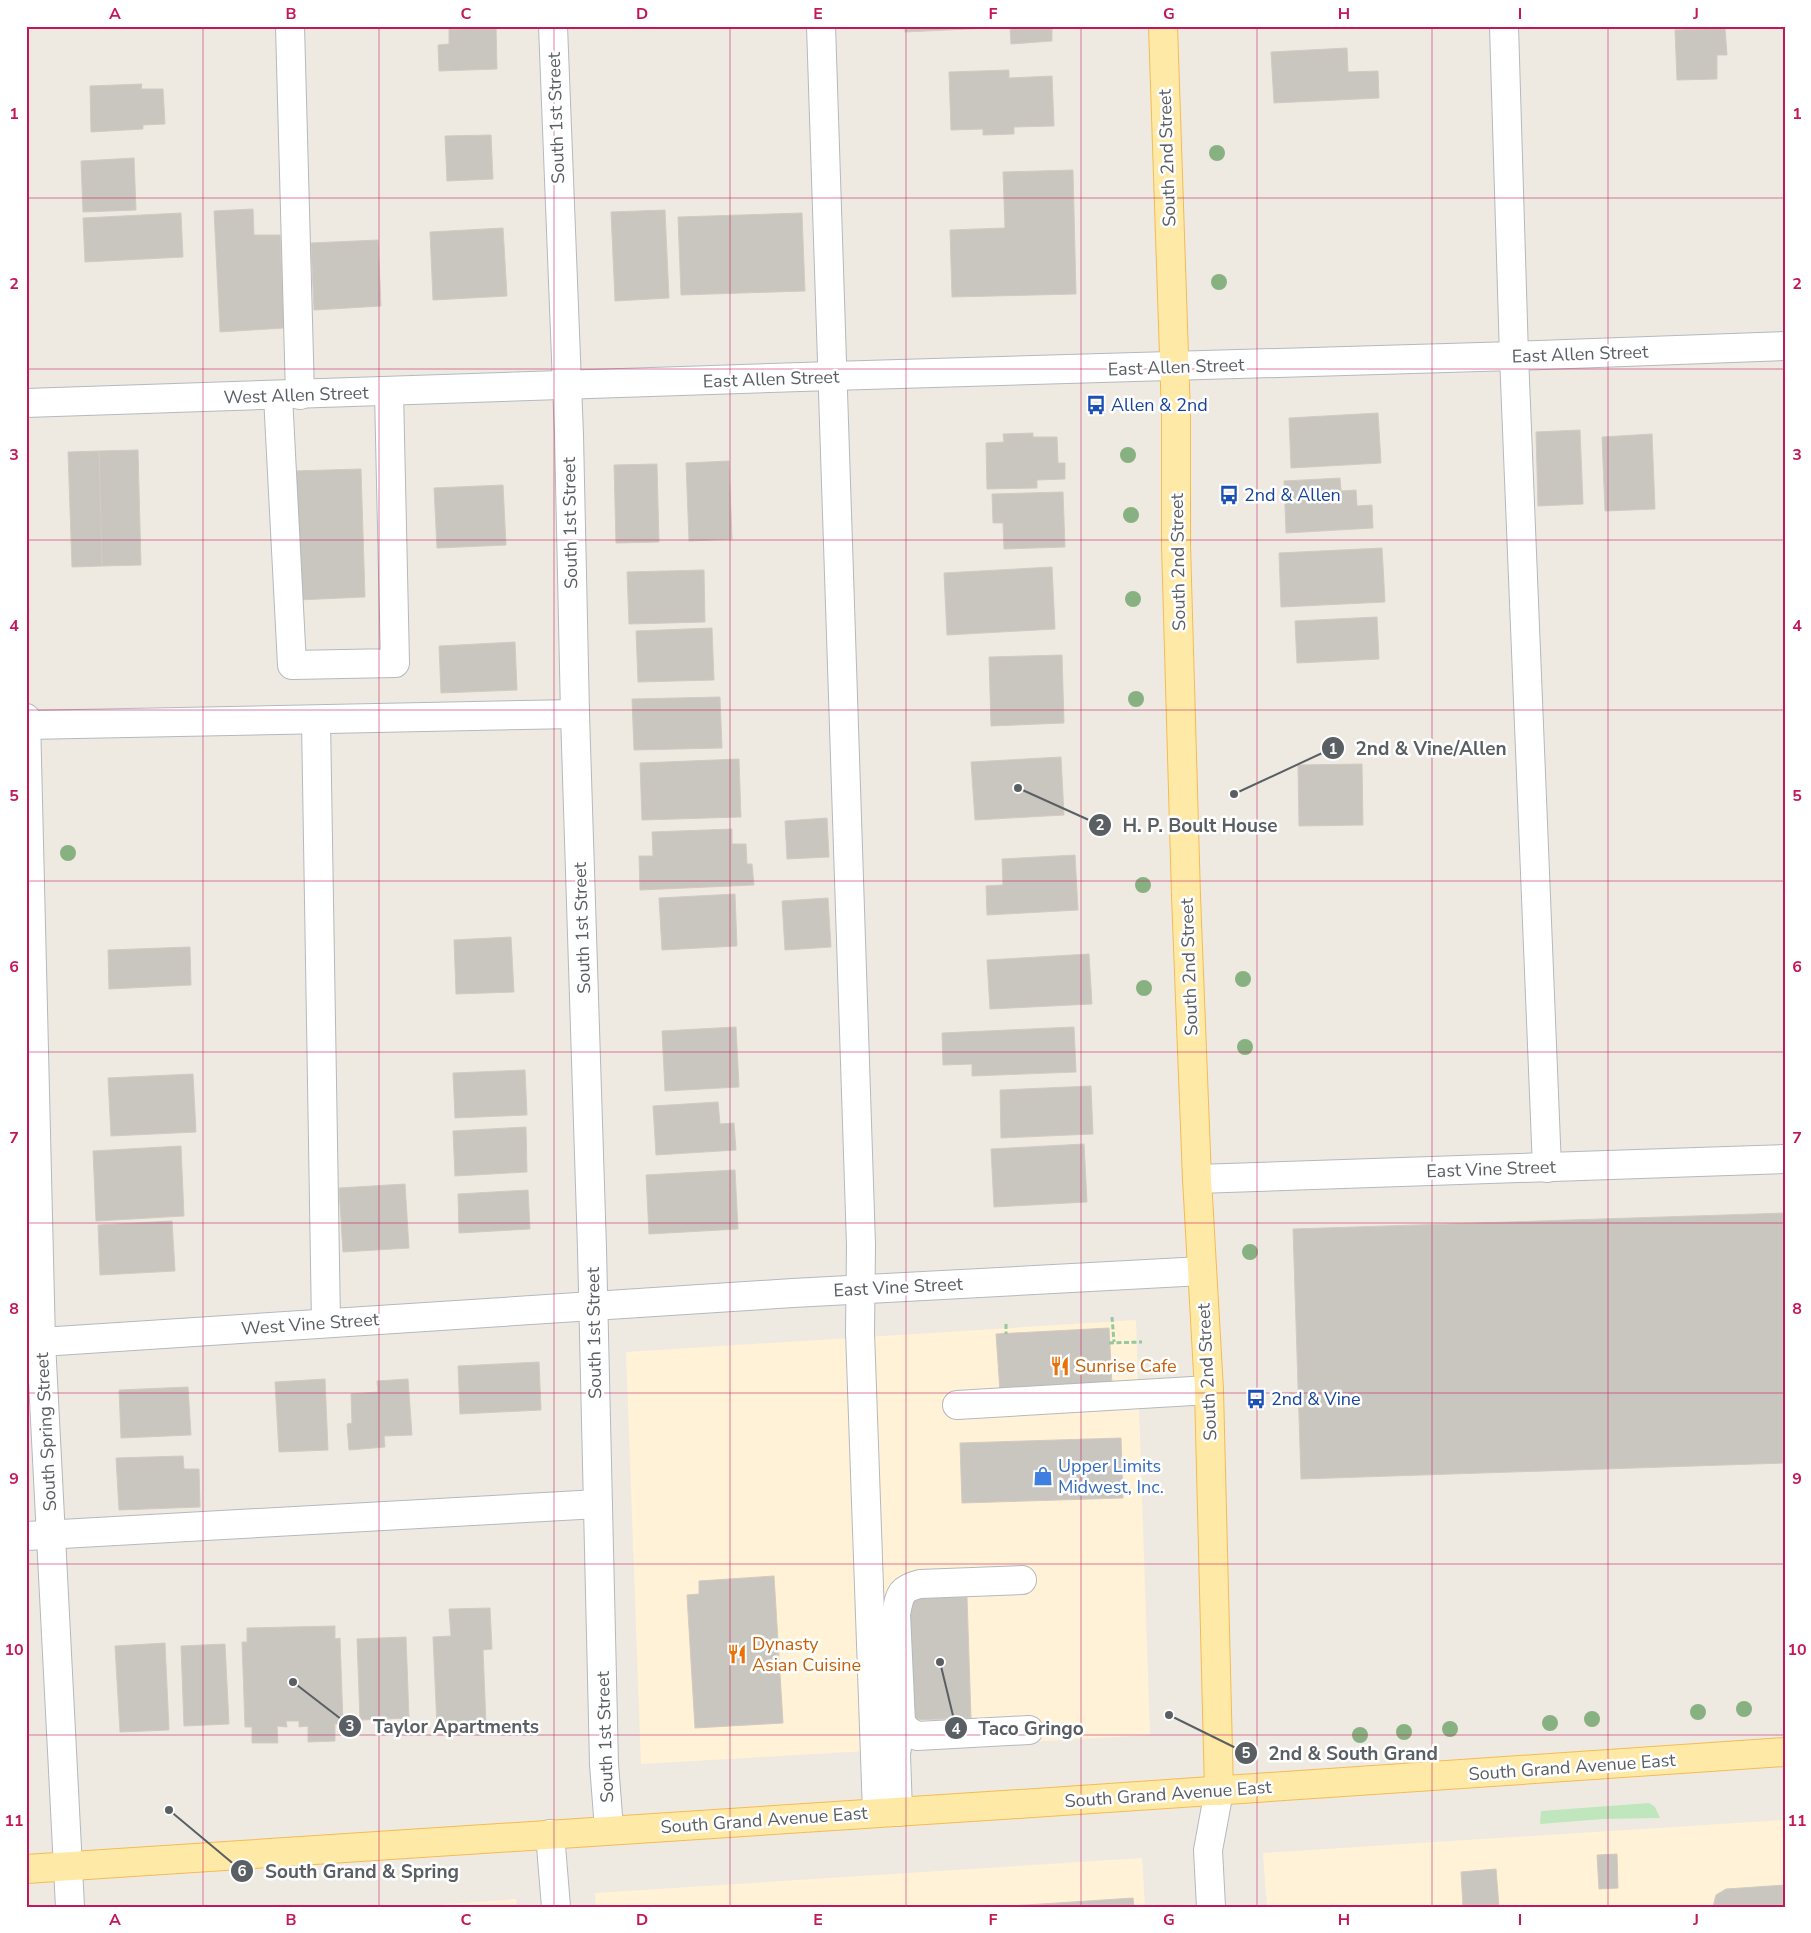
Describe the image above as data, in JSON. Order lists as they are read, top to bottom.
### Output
{
  "streets": {
    "main road": ["South 2nd Street", "South Grand Avenue East"],
    "street": [
      "South 1st Street",
      "East Allen Street",
      "West Allen Street",
      "East Vine Street",
      "West Vine Street",
      "South Spring Street"
    ]
  },
  "crossings": [
    ["South 1st Street", "East Allen Street"],
    ["South 1st Street", "West Allen Street"],
    ["South 1st Street", "East Vine Street"],
    ["South 1st Street", "West Vine Street"],
    ["South 1st Street", "South Grand Avenue East"],
    ["South 2nd Street", "East Allen Street"],
    ["South 2nd Street", "East Vine Street"],
    ["South 2nd Street", "South Grand Avenue East"],
    ["East Allen Street", "West Allen Street"],
    ["East Vine Street", "West Vine Street"],
    ["West Vine Street", "South Spring Street"],
    ["South Spring Street", "South Grand Avenue East"]
  ],
  "places": {
    "bus stop": ["Allen & 2nd", "2nd & Allen", "2nd & Vine"],
    "other": [
      "H. P. Boult House",
      "2nd & Vine/Allen",
      "Taco Gringo",
      "Taylor Apartments",
      "2nd & South Grand",
      "South Grand & Spring"
    ],
    "restaurant": ["Sunrise Cafe", "Dynasty Asian Cuisine"],
    "shop": ["Upper Limits Midwest, Inc."]
  },
  "grid": {
    "columns": [
      "A",
      "B",
      "C",
      "D",
      "E",
      "F",
      "G",
      "H",
      "I",
      "J"
    ],
    "rows": [
      "1",
      "2",
      "3",
      "4",
      "5",
      "6",
      "7",
      "8",
      "9",
      "10",
      "11"
    ]
  }
}
